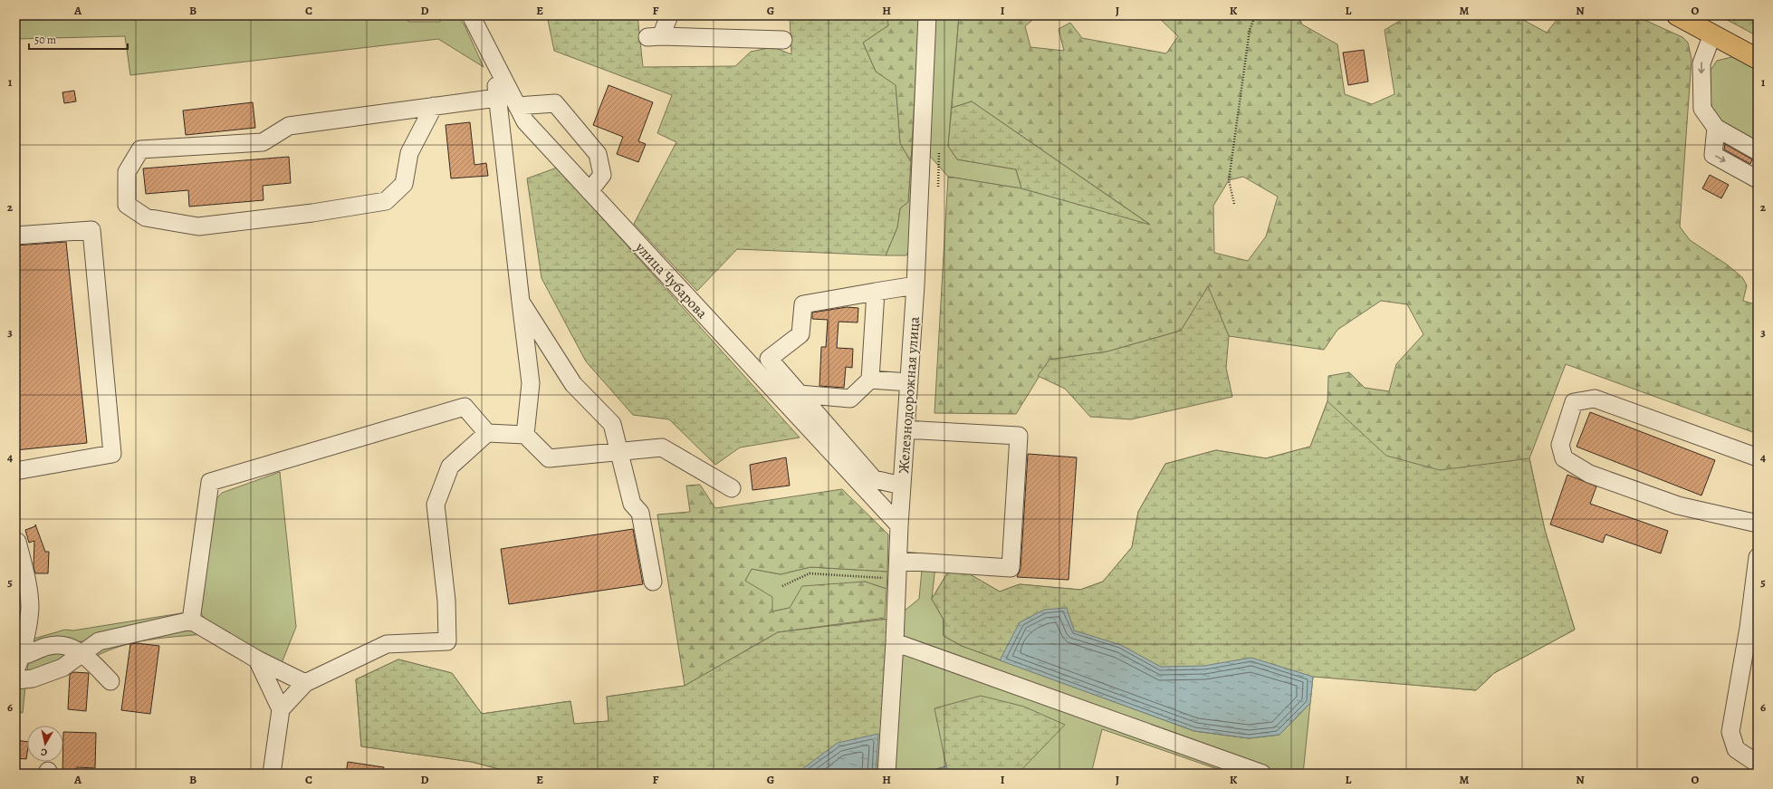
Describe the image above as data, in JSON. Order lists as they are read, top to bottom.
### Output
{
  "streets": {
    "street": ["улица Чубарова", "Железнодорожная улица"]
  },
  "crossings": [
    ["улица Чубарова", "Железнодорожная улица"]
  ],
  "scale_bar": "50 m",
  "north": "bottom",
  "grid": {
    "columns": [
      "A",
      "B",
      "C",
      "D",
      "E",
      "F",
      "G",
      "H",
      "I",
      "J",
      "K",
      "L",
      "M",
      "N",
      "O"
    ],
    "rows": [
      "1",
      "2",
      "3",
      "4",
      "5",
      "6"
    ]
  }
}
